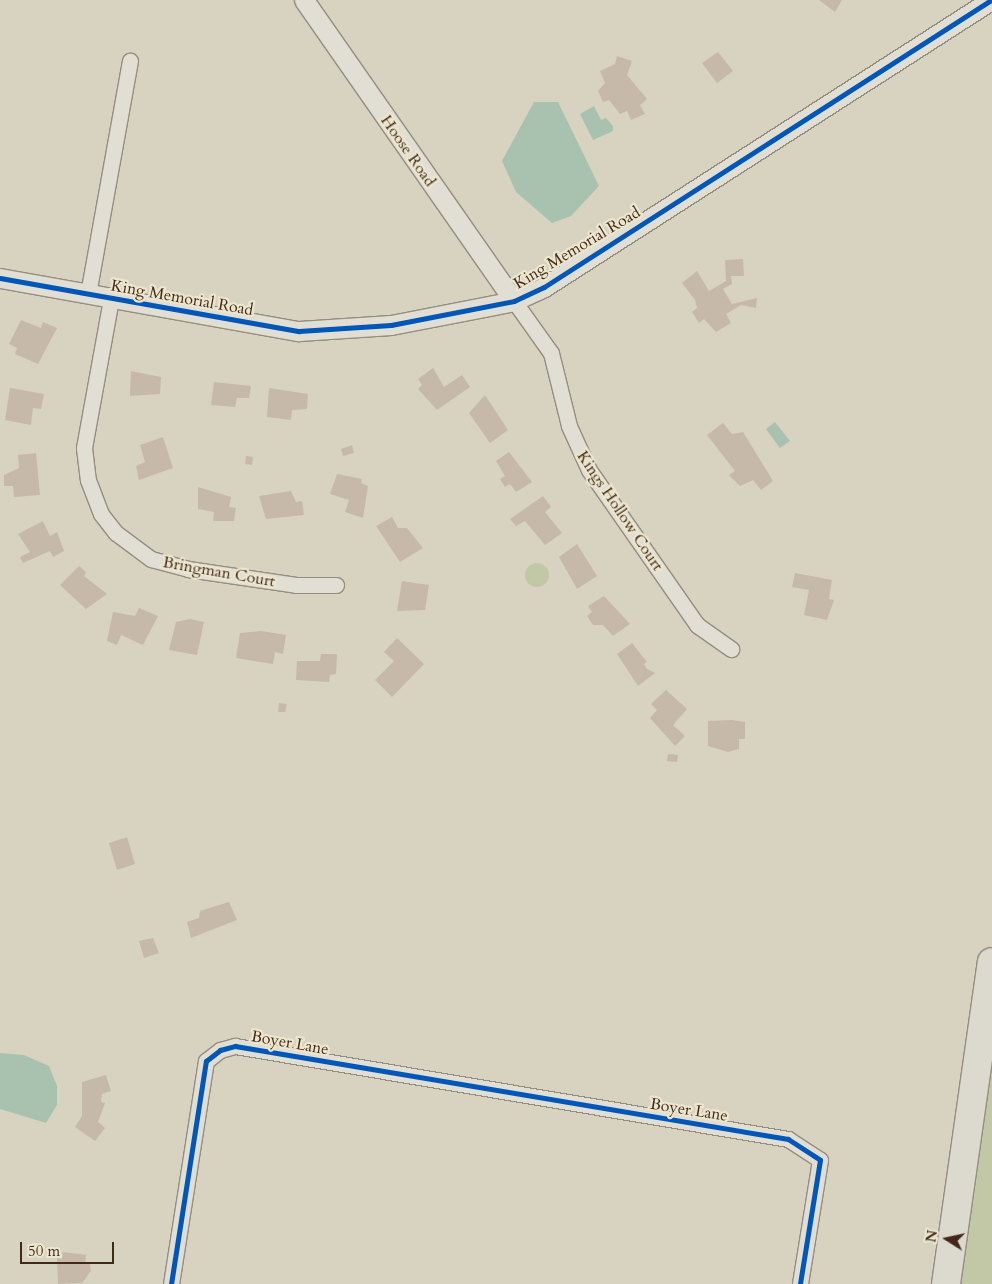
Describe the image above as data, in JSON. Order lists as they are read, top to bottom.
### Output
{
  "streets": {
    "street": [
      "Hoose Road",
      "King Memorial Road",
      "Kings Hollow Court",
      "Bringman Court",
      "Boyer Lane"
    ]
  },
  "crossings": [
    ["Hoose Road", "King Memorial Road"],
    ["Hoose Road", "Kings Hollow Court"],
    ["King Memorial Road", "Kings Hollow Court"],
    ["King Memorial Road", "Bringman Court"]
  ],
  "scale_bar": "50 m",
  "north": "left"
}
